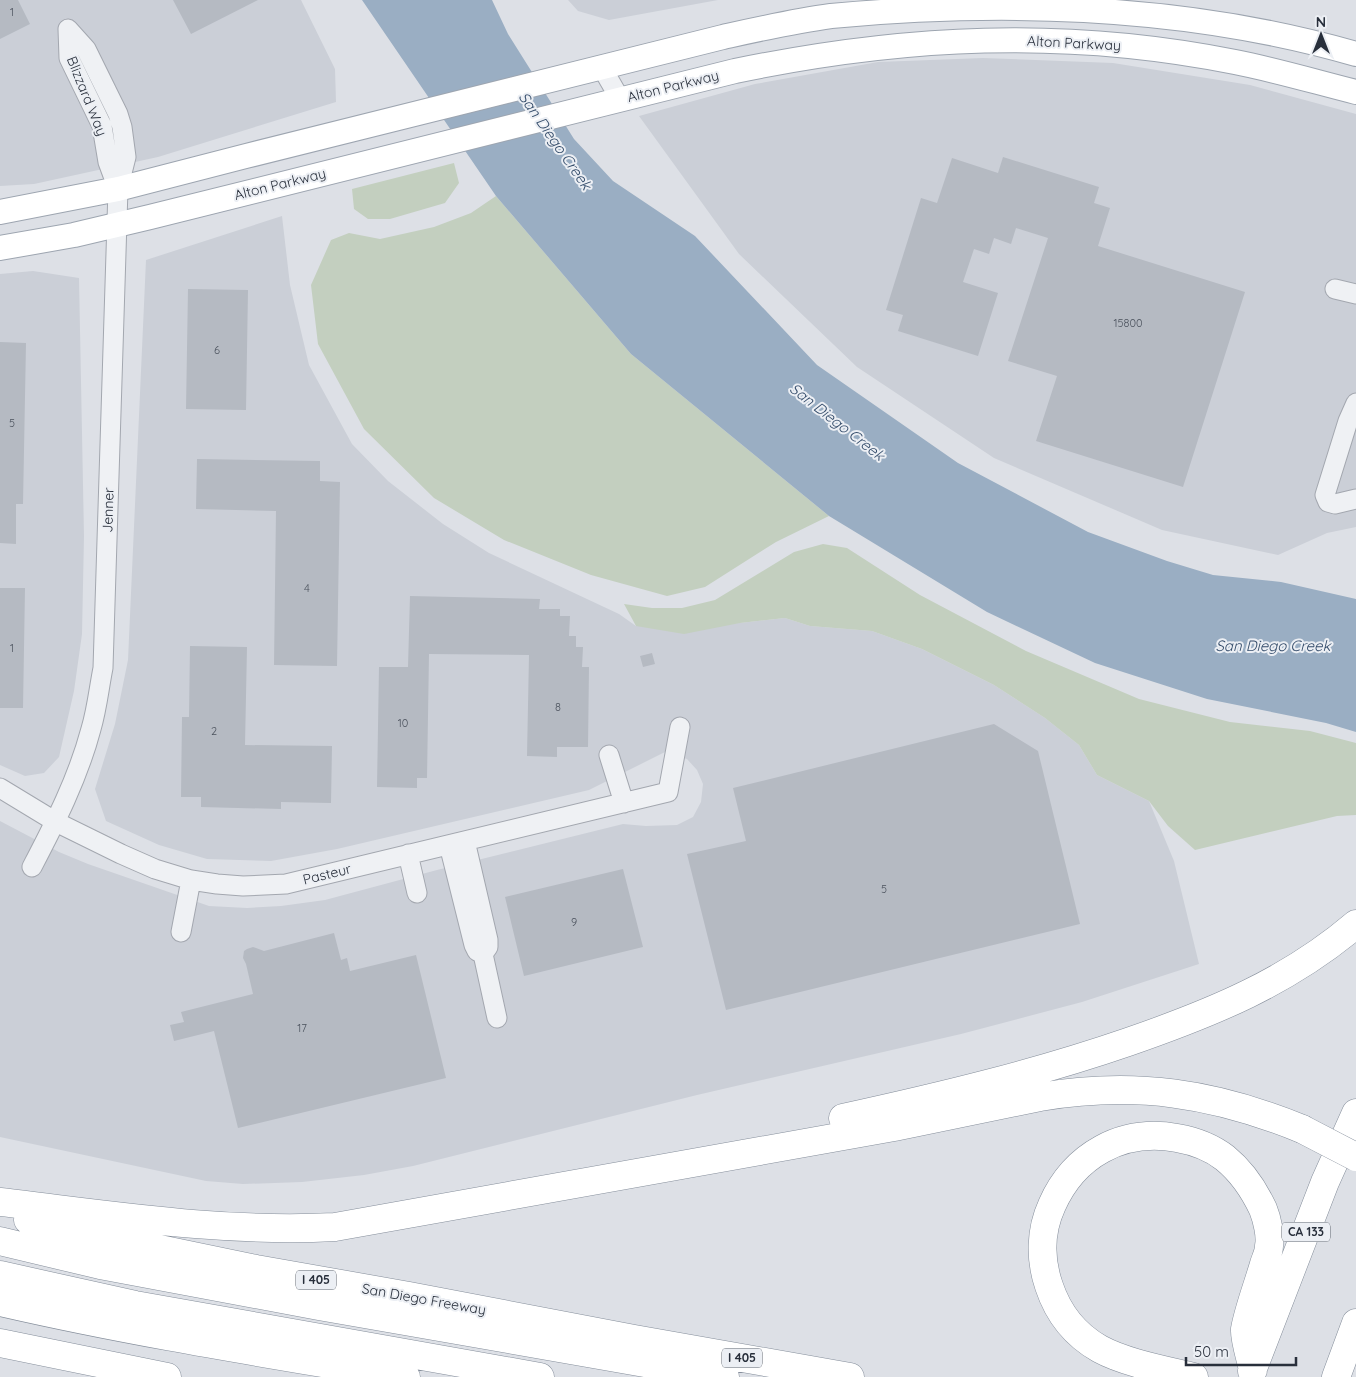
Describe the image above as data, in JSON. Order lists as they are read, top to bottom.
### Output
{
  "streets": {
    "highway": ["CA 133", "I 405", "San Diego Freeway"],
    "main road": ["Alton Parkway"],
    "street": ["Blizzard Way", "Jenner", "Pasteur"]
  },
  "crossings": [
    ["Alton Parkway", "Jenner"],
    ["Blizzard Way", "Jenner"],
    ["Jenner", "Pasteur"]
  ],
  "water": ["San Diego Creek"],
  "house_numbers": [
    "1",
    "15800",
    "6",
    "5",
    "4",
    "1",
    "8",
    "10",
    "2",
    "5",
    "9",
    "17"
  ],
  "scale_bar": "50 m",
  "north": "top"
}
